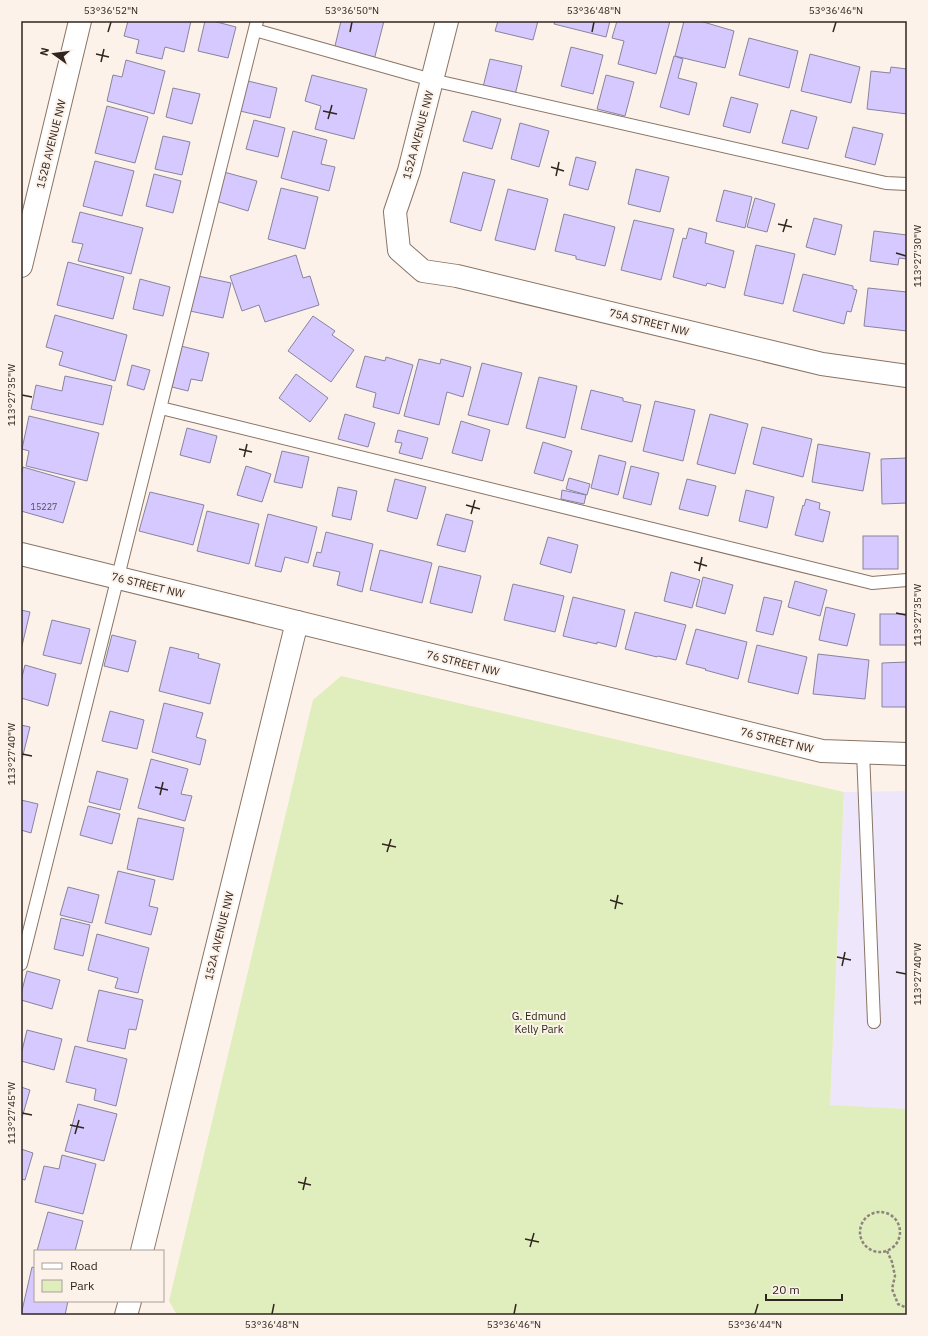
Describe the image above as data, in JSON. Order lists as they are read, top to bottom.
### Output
{
  "streets": {
    "street": [
      "152A AVENUE NW",
      "152B AVENUE NW",
      "75A STREET NW",
      "76 STREET NW"
    ]
  },
  "crossings": [
    ["152A AVENUE NW", "75A STREET NW"],
    ["152A AVENUE NW", "76 STREET NW"]
  ],
  "parks": ["G. Edmund Kelly Park"],
  "house_numbers": ["15227"],
  "legend": ["Road", "Park"],
  "scale_bar": "20 m",
  "north": "left",
  "coordinates": [
    "53°36'52\"N",
    "53°36'50\"N",
    "53°36'48\"N",
    "53°36'46\"N",
    "113°27'30\"W",
    "113°27'35\"W",
    "113°27'40\"W",
    "113°27'45\"W",
    "53°36'44\"N"
  ]
}
